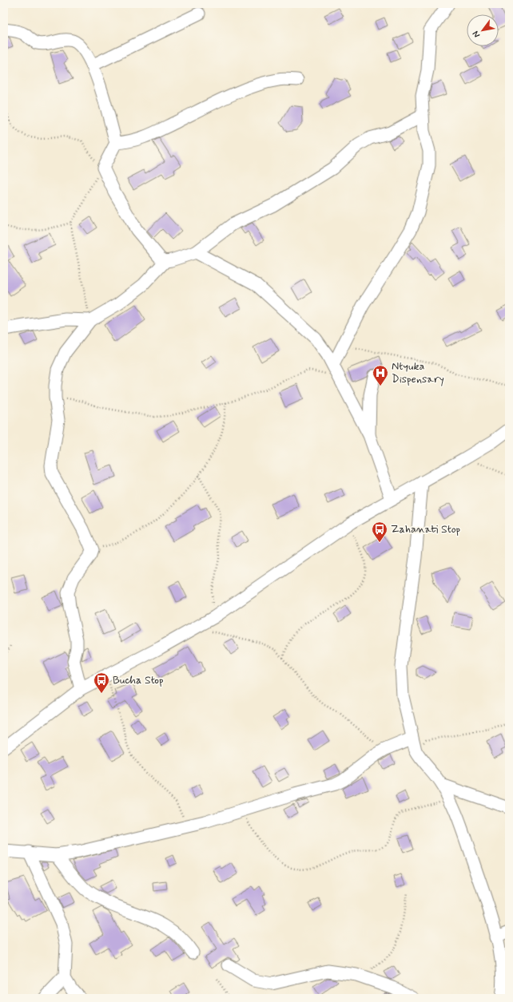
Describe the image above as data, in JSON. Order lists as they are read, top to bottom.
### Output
{
  "places": {
    "hospital": ["Ntyuka Dispensary"],
    "bus stop": ["Zahanati Stop", "Bucha Stop"]
  },
  "north": "bottom left"
}
